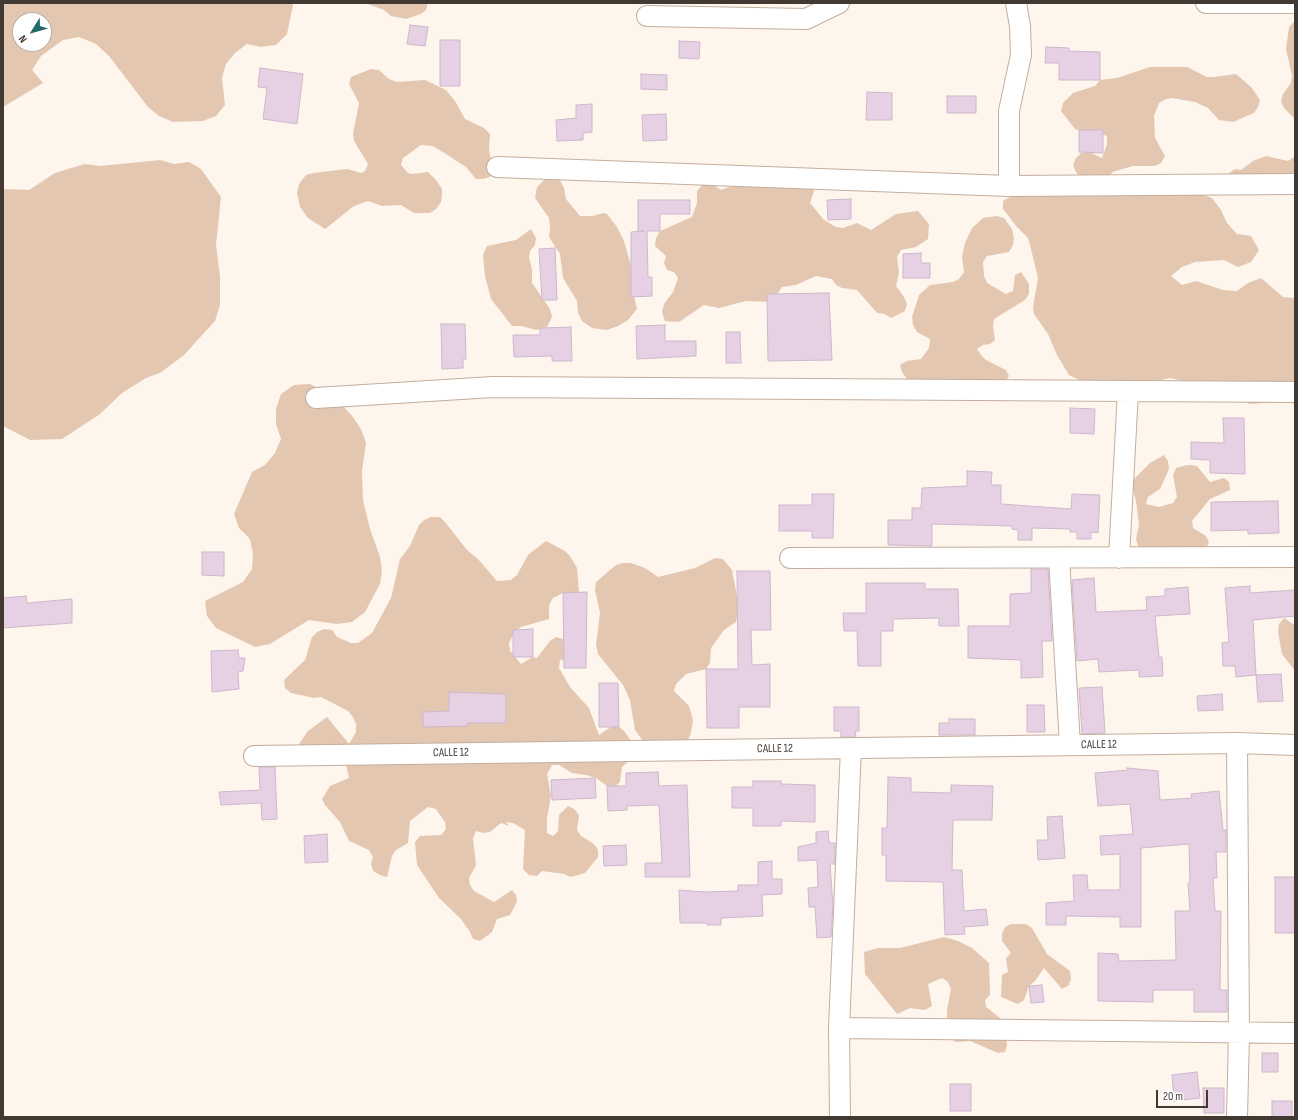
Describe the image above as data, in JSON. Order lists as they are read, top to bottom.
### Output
{
  "streets": {
    "street": ["CALLE 12"]
  },
  "scale_bar": "20 m",
  "north": "bottom left"
}
